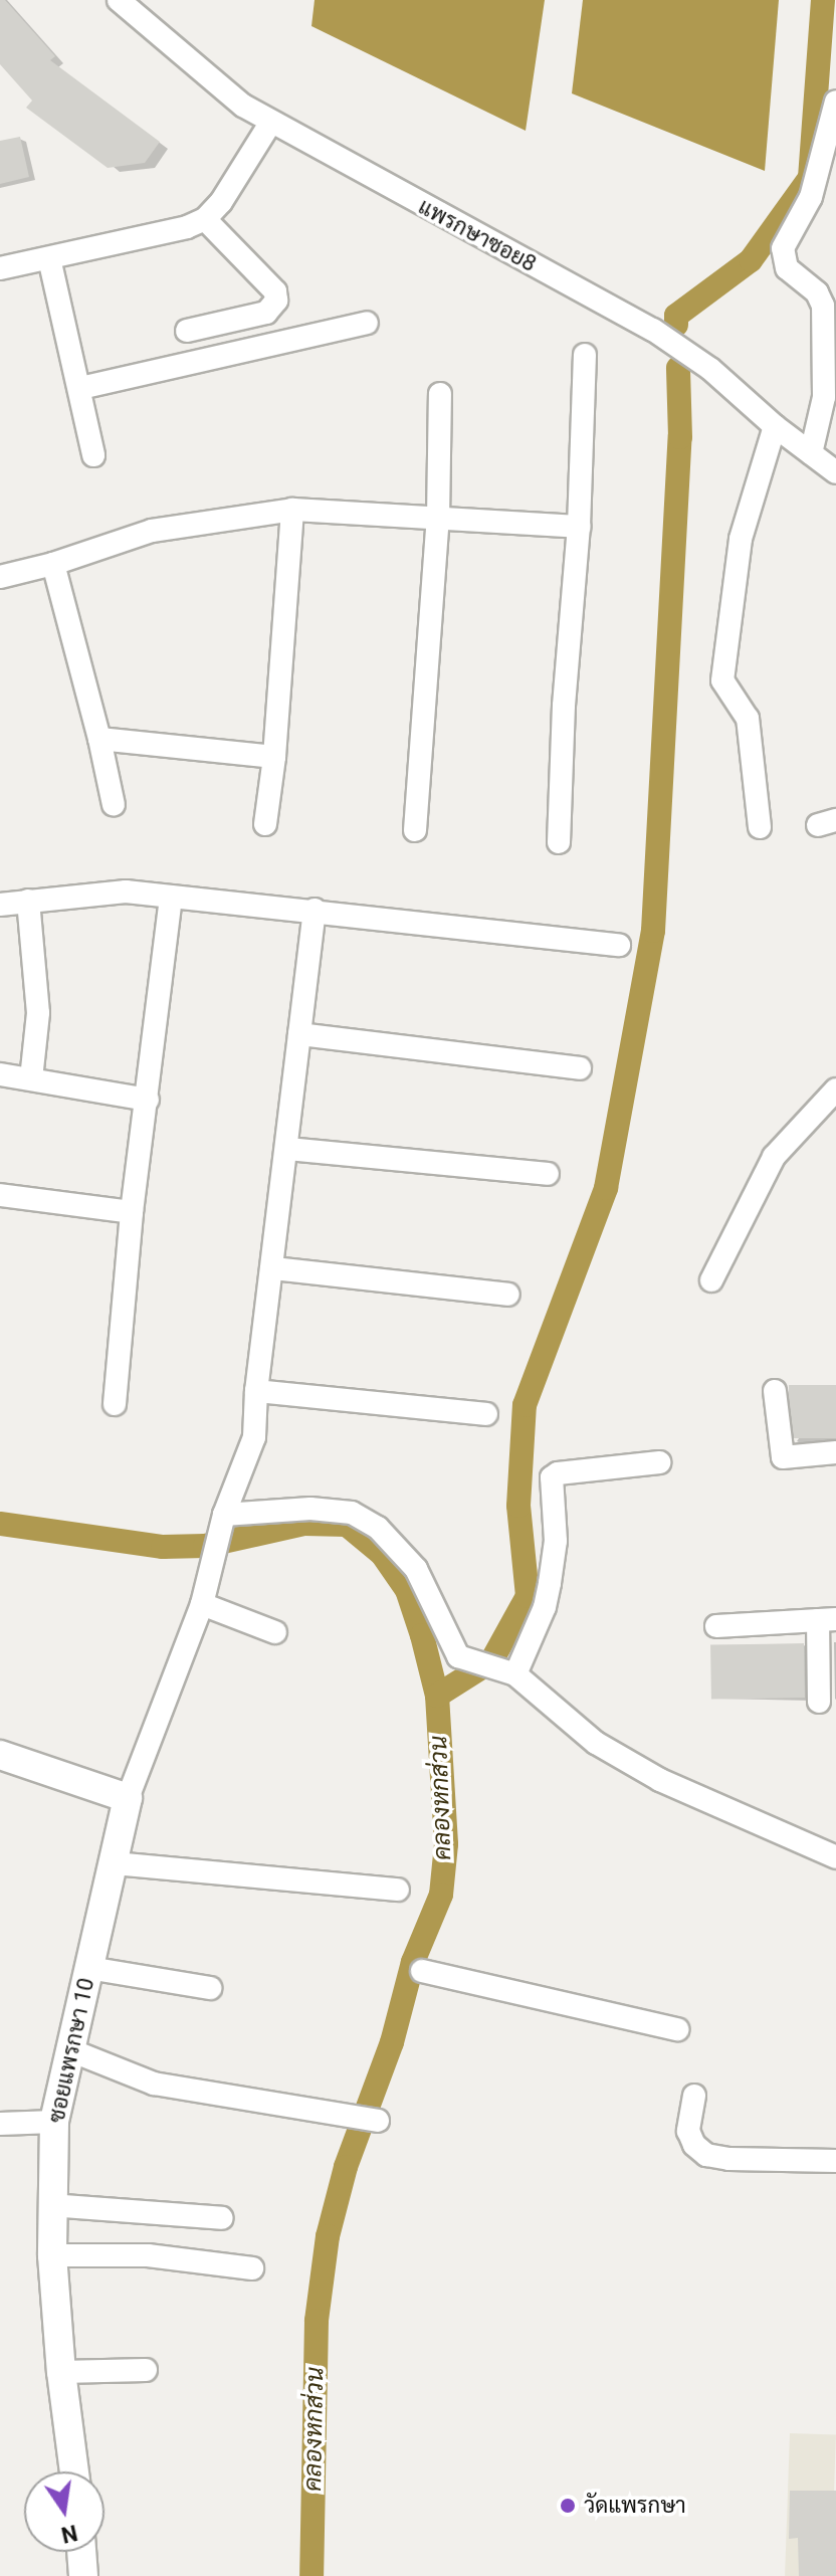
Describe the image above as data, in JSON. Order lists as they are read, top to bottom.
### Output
{
  "streets": {
    "street": ["แพรกษาซอย8", "ซอยแพรกษา 10"]
  },
  "water": ["คลองหกส่วน"],
  "places": ["วัดแพรกษา"],
  "north": "bottom"
}
